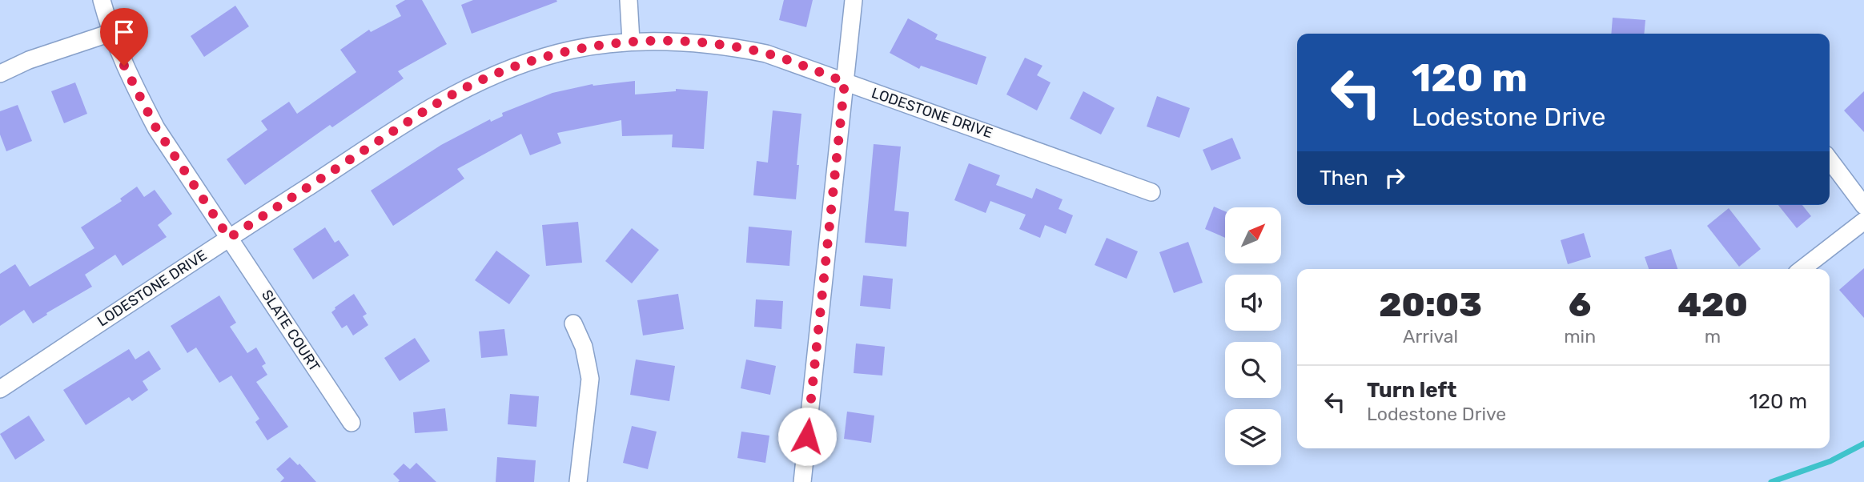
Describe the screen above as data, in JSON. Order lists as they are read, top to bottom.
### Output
{
  "streets": {
    "street": ["LODESTONE DRIVE", "SLATE COURT"]
  },
  "crossings": [
    ["LODESTONE DRIVE", "SLATE COURT"]
  ],
  "north": "top right",
  "page": {
    "turn": ["120 m", "Lodestone Drive"],
    "then": "Then",
    "eta": [
      "20:03",
      "Arrival",
      "6",
      "min",
      "420",
      "m"
    ],
    "list": [
      {
        "name": "Turn left",
        "note": "Lodestone Drive",
        "value": "120 m"
      }
    ]
  }
}
